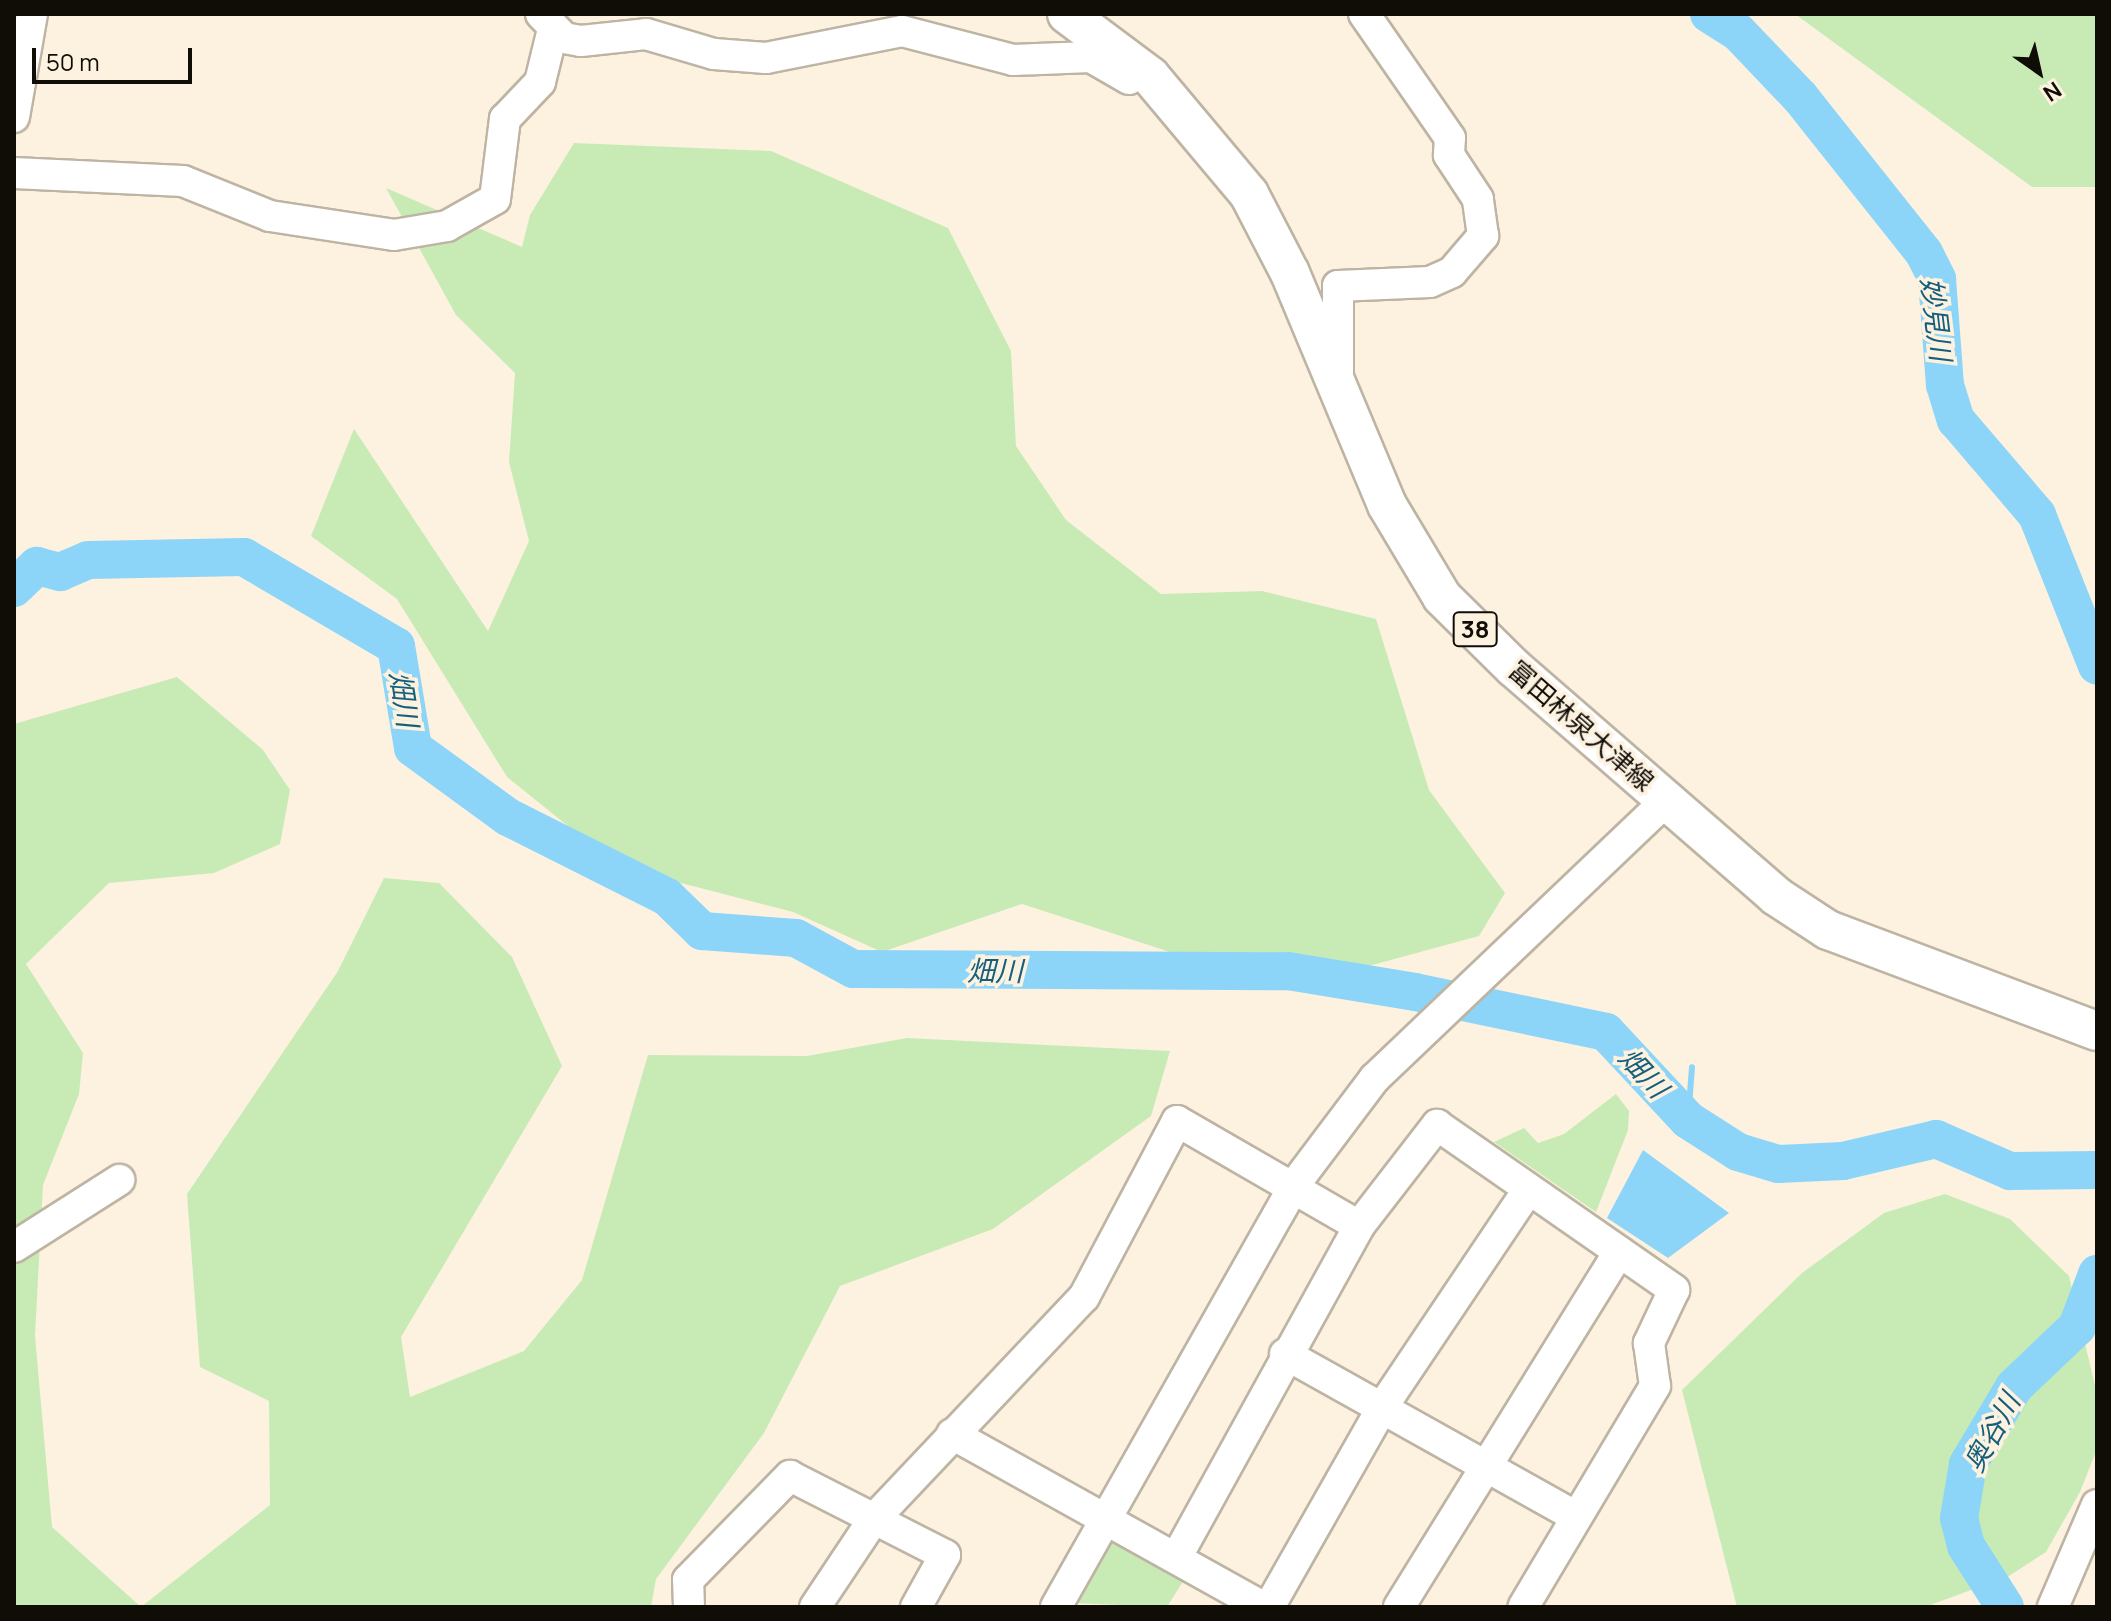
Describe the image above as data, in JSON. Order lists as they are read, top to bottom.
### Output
{
  "streets": {
    "main road": ["38", "富田林泉大津線"]
  },
  "water": ["妙見川", "畑川", "奥谷川"],
  "scale_bar": "50 m",
  "north": "bottom right"
}
